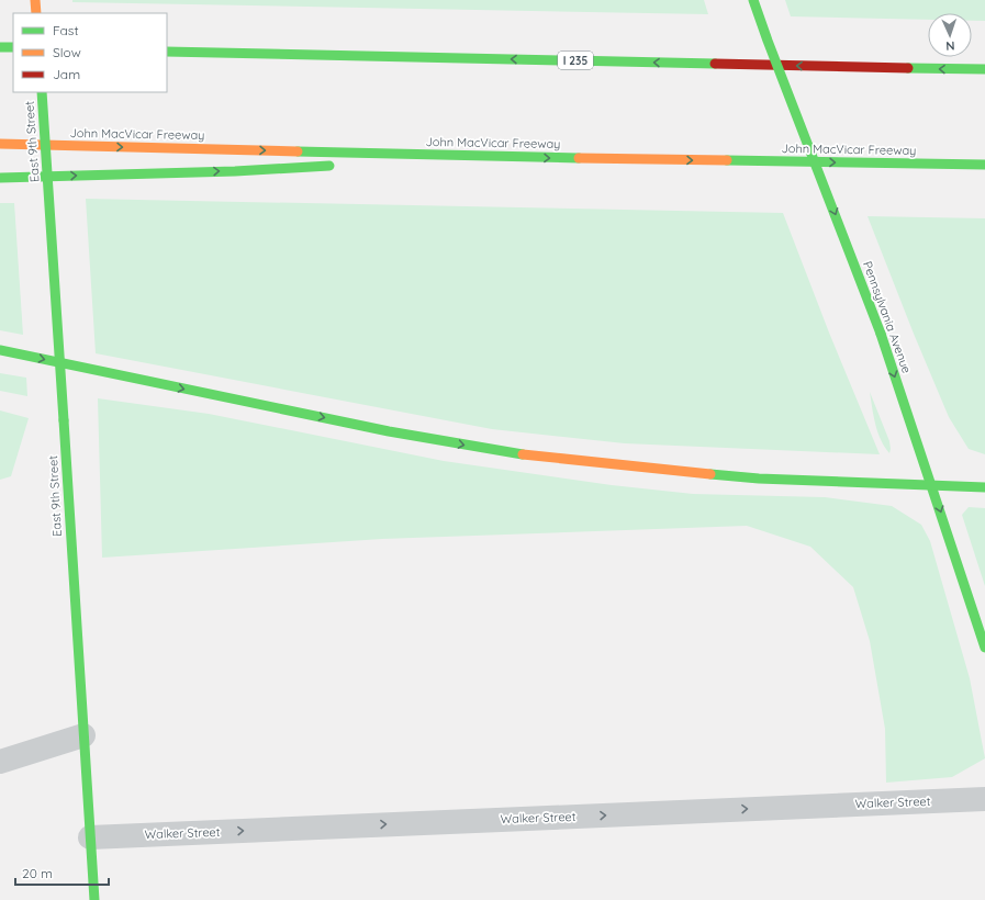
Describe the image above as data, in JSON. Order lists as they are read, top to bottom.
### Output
{
  "streets": {
    "main road": [
      "I 235",
      "John MacVicar Freeway",
      "East 9th Street",
      "Pennsylvania Avenue"
    ],
    "street": ["Walker Street"]
  },
  "crossings": [
    ["East 9th Street", "Walker Street"]
  ],
  "one_way": ["Pennsylvania Avenue", "Walker Street"],
  "legend": ["Fast", "Slow", "Jam"],
  "scale_bar": "20 m",
  "north": "bottom"
}
